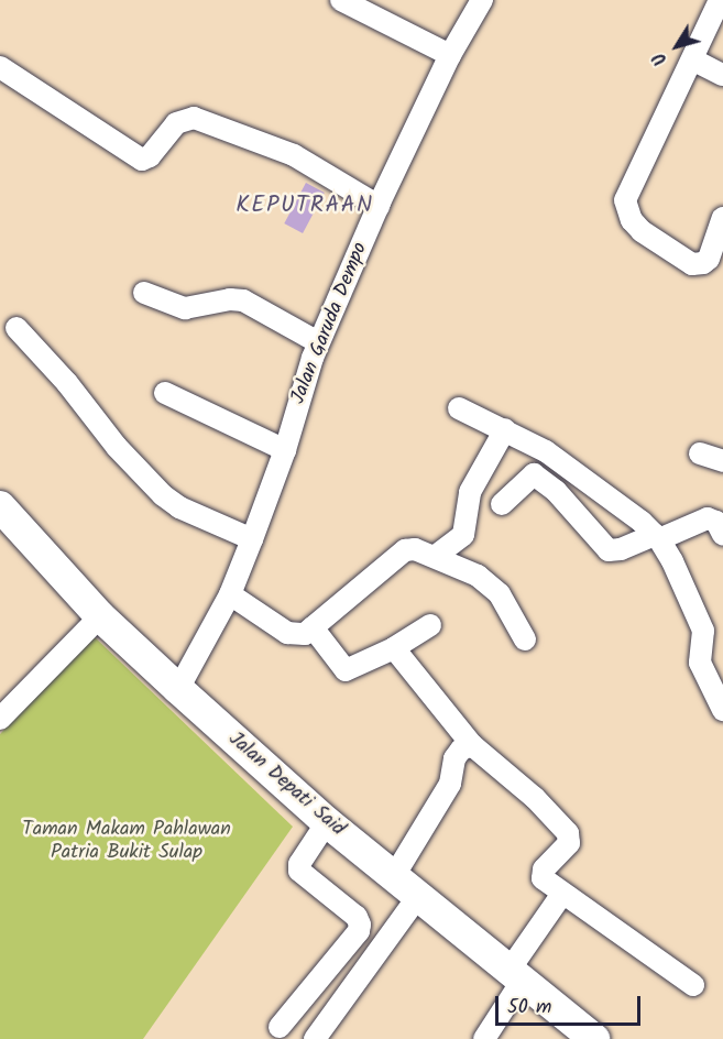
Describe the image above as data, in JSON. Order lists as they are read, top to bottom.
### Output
{
  "streets": {
    "main road": ["Jalan Depati Said"],
    "street": ["Jalan Garuda Dempo"]
  },
  "crossings": [
    ["Jalan Garuda Dempo", "Jalan Depati Said"]
  ],
  "districts": ["KEPUTRAAN"],
  "parks": ["Taman Makam Pahlawan Patria Bukit Sulap"],
  "scale_bar": "50 m",
  "north": "bottom left"
}
